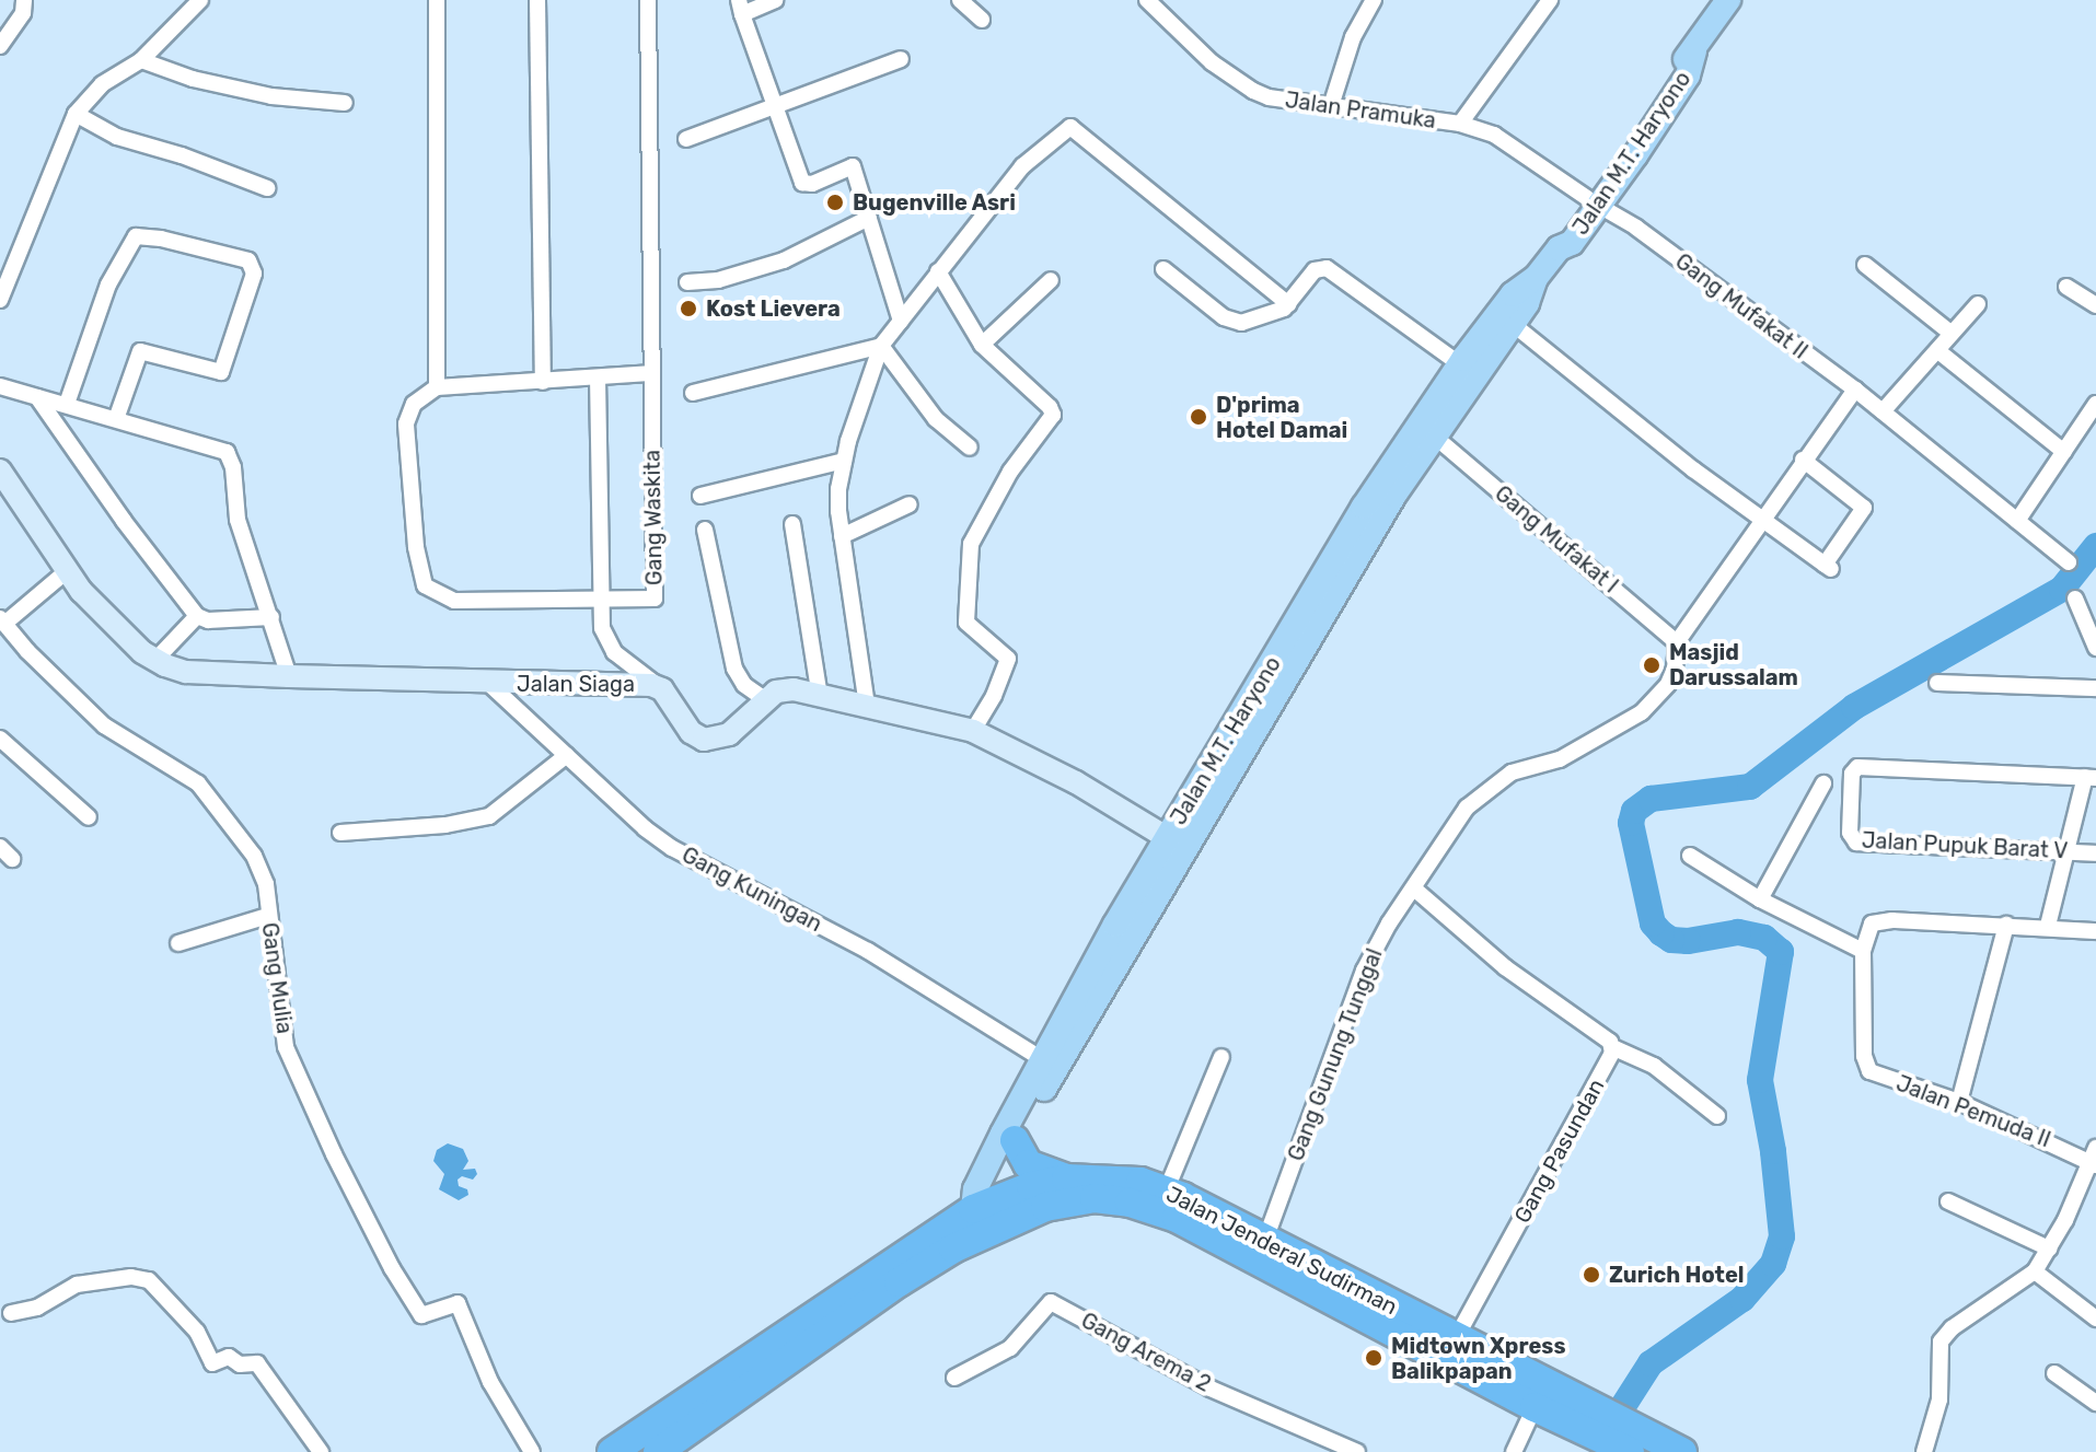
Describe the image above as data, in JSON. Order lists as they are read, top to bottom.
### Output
{
  "streets": {
    "highway": ["Jalan Jenderal Sudirman"],
    "main road": ["Jalan M.T. Haryono"],
    "street": [
      "Jalan Pramuka",
      "Gang Mufakat II",
      "Gang Waskita",
      "Gang Mufakat I",
      "Jalan Siaga",
      "Jalan Pupuk Barat V",
      "Gang Kuningan",
      "Gang Mulia",
      "Gang Gunung Tunggal",
      "Jalan Pemuda II",
      "Gang Pasundan",
      "Gang Arema 2"
    ]
  },
  "crossings": [
    ["Jalan Pramuka", "Jalan M.T. Haryono"],
    ["Jalan Pramuka", "Gang Mufakat II"],
    ["Jalan M.T. Haryono", "Gang Mufakat II"],
    ["Jalan M.T. Haryono", "Gang Mufakat I"],
    ["Jalan M.T. Haryono", "Gang Kuningan"],
    ["Jalan M.T. Haryono", "Jalan Jenderal Sudirman"],
    ["Gang Mufakat I", "Gang Gunung Tunggal"],
    ["Jalan Siaga", "Gang Kuningan"],
    ["Gang Gunung Tunggal", "Jalan Jenderal Sudirman"],
    ["Gang Pasundan", "Jalan Jenderal Sudirman"]
  ],
  "places": [
    "Bugenville Asri",
    "Kost Lievera",
    "D'prima Hotel Damai",
    "Masjid Darussalam",
    "Zurich Hotel",
    "Midtown Xpress Balikpapan"
  ]
}
